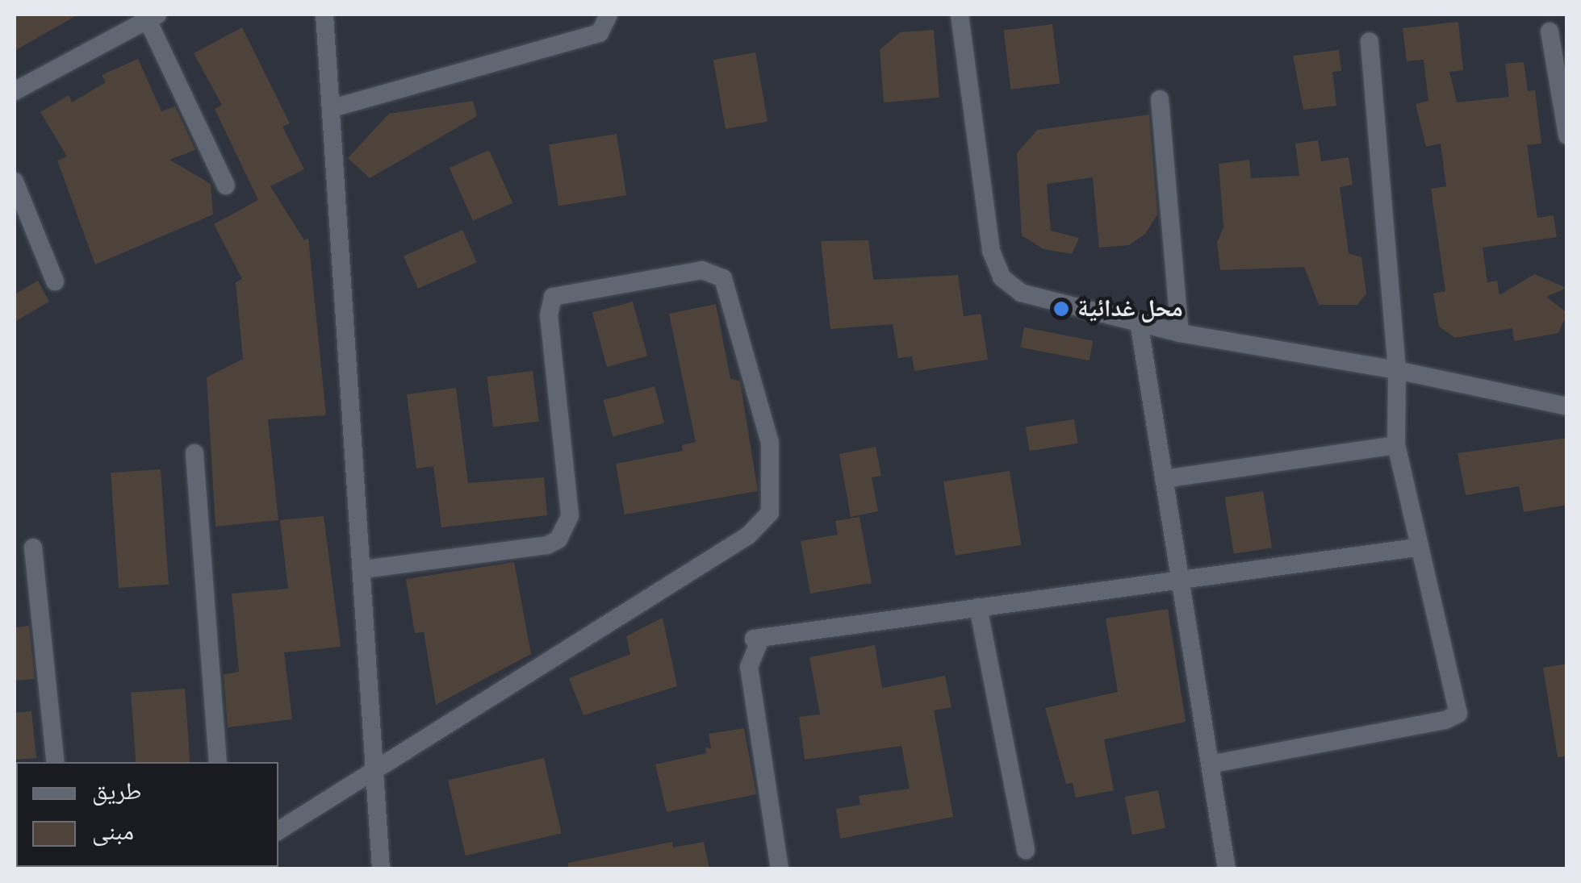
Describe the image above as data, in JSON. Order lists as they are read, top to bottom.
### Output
{
  "places": ["محل غدائية"],
  "legend": ["طريق", "مبنى"]
}
